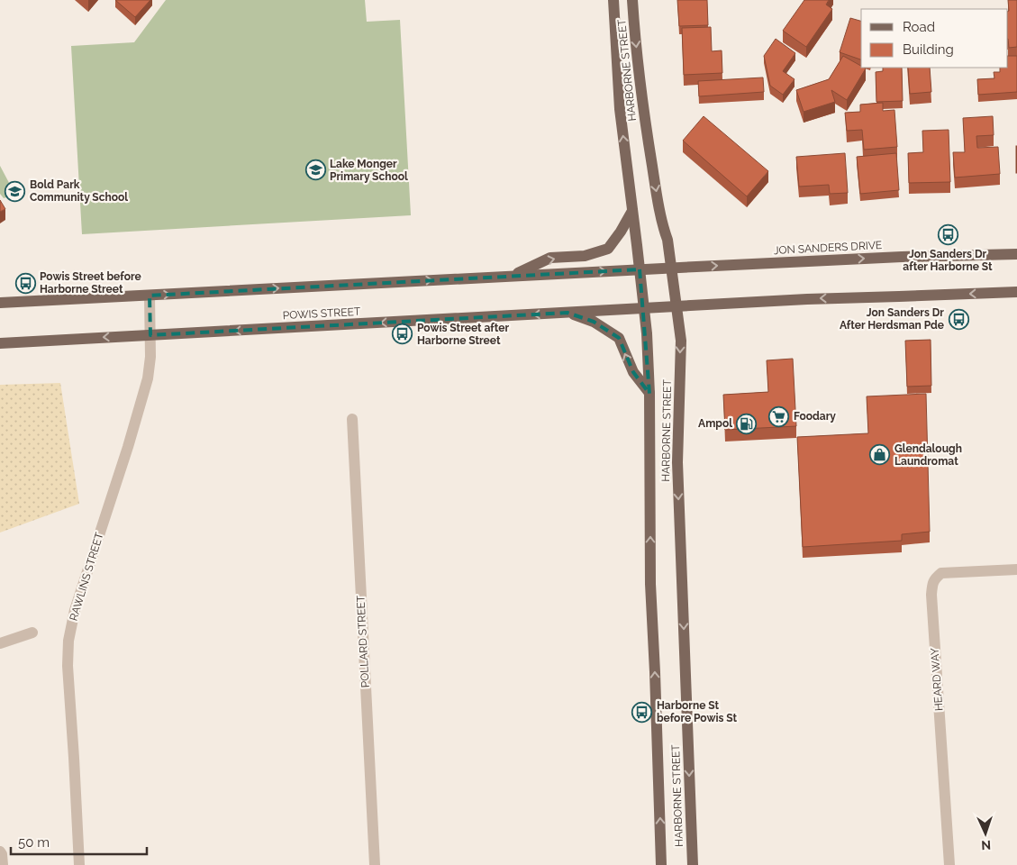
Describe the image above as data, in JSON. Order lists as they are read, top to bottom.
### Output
{
  "streets": {
    "main road": ["HARBORNE STREET", "JON SANDERS DRIVE", "POWIS STREET"],
    "street": ["RAWLINS STREET", "POLLARD STREET", "HEARD WAY"]
  },
  "crossings": [
    ["HARBORNE STREET", "JON SANDERS DRIVE"],
    ["HARBORNE STREET", "POWIS STREET"],
    ["POWIS STREET", "RAWLINS STREET"]
  ],
  "places": {
    "school or university": ["Lake Monger Primary School", "Bold Park Community School"],
    "bus stop": [
      "Jon Sanders Dr after Harborne St",
      "Powis Street before Harborne Street",
      "Jon Sanders Dr After Herdsman Pde",
      "Powis Street after Harborne Street",
      "Harborne St before Powis St"
    ],
    "supermarket": ["Foodary"],
    "fuel station": ["Ampol"],
    "shop": ["Glendalough Laundromat"]
  },
  "legend": ["Road", "Building"],
  "scale_bar": "50 m",
  "north": "bottom"
}
